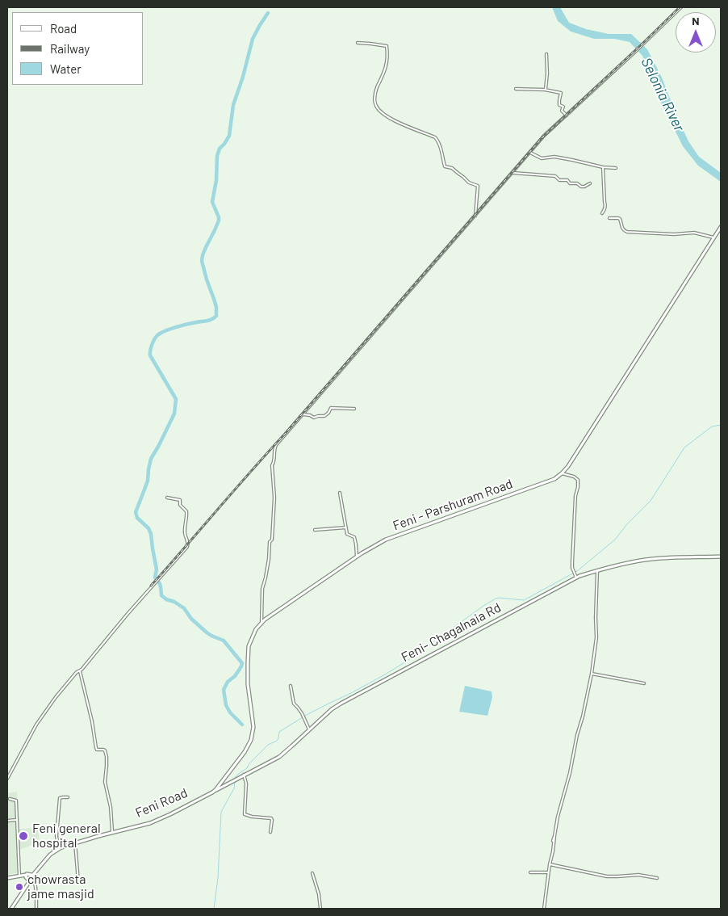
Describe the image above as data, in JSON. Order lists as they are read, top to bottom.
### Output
{
  "streets": {
    "main road": ["Feni - Parshuram Road", "Feni- Chagalnaia Rd", "Feni Road"]
  },
  "crossings": [
    ["Feni - Parshuram Road", "Feni- Chagalnaia Rd"],
    ["Feni - Parshuram Road", "Feni Road"],
    ["Feni- Chagalnaia Rd", "Feni Road"]
  ],
  "water": ["Selonia River"],
  "places": ["Feni general hospital", "chowrasta jame masjid"],
  "legend": ["Road", "Railway", "Water"],
  "north": "top"
}
